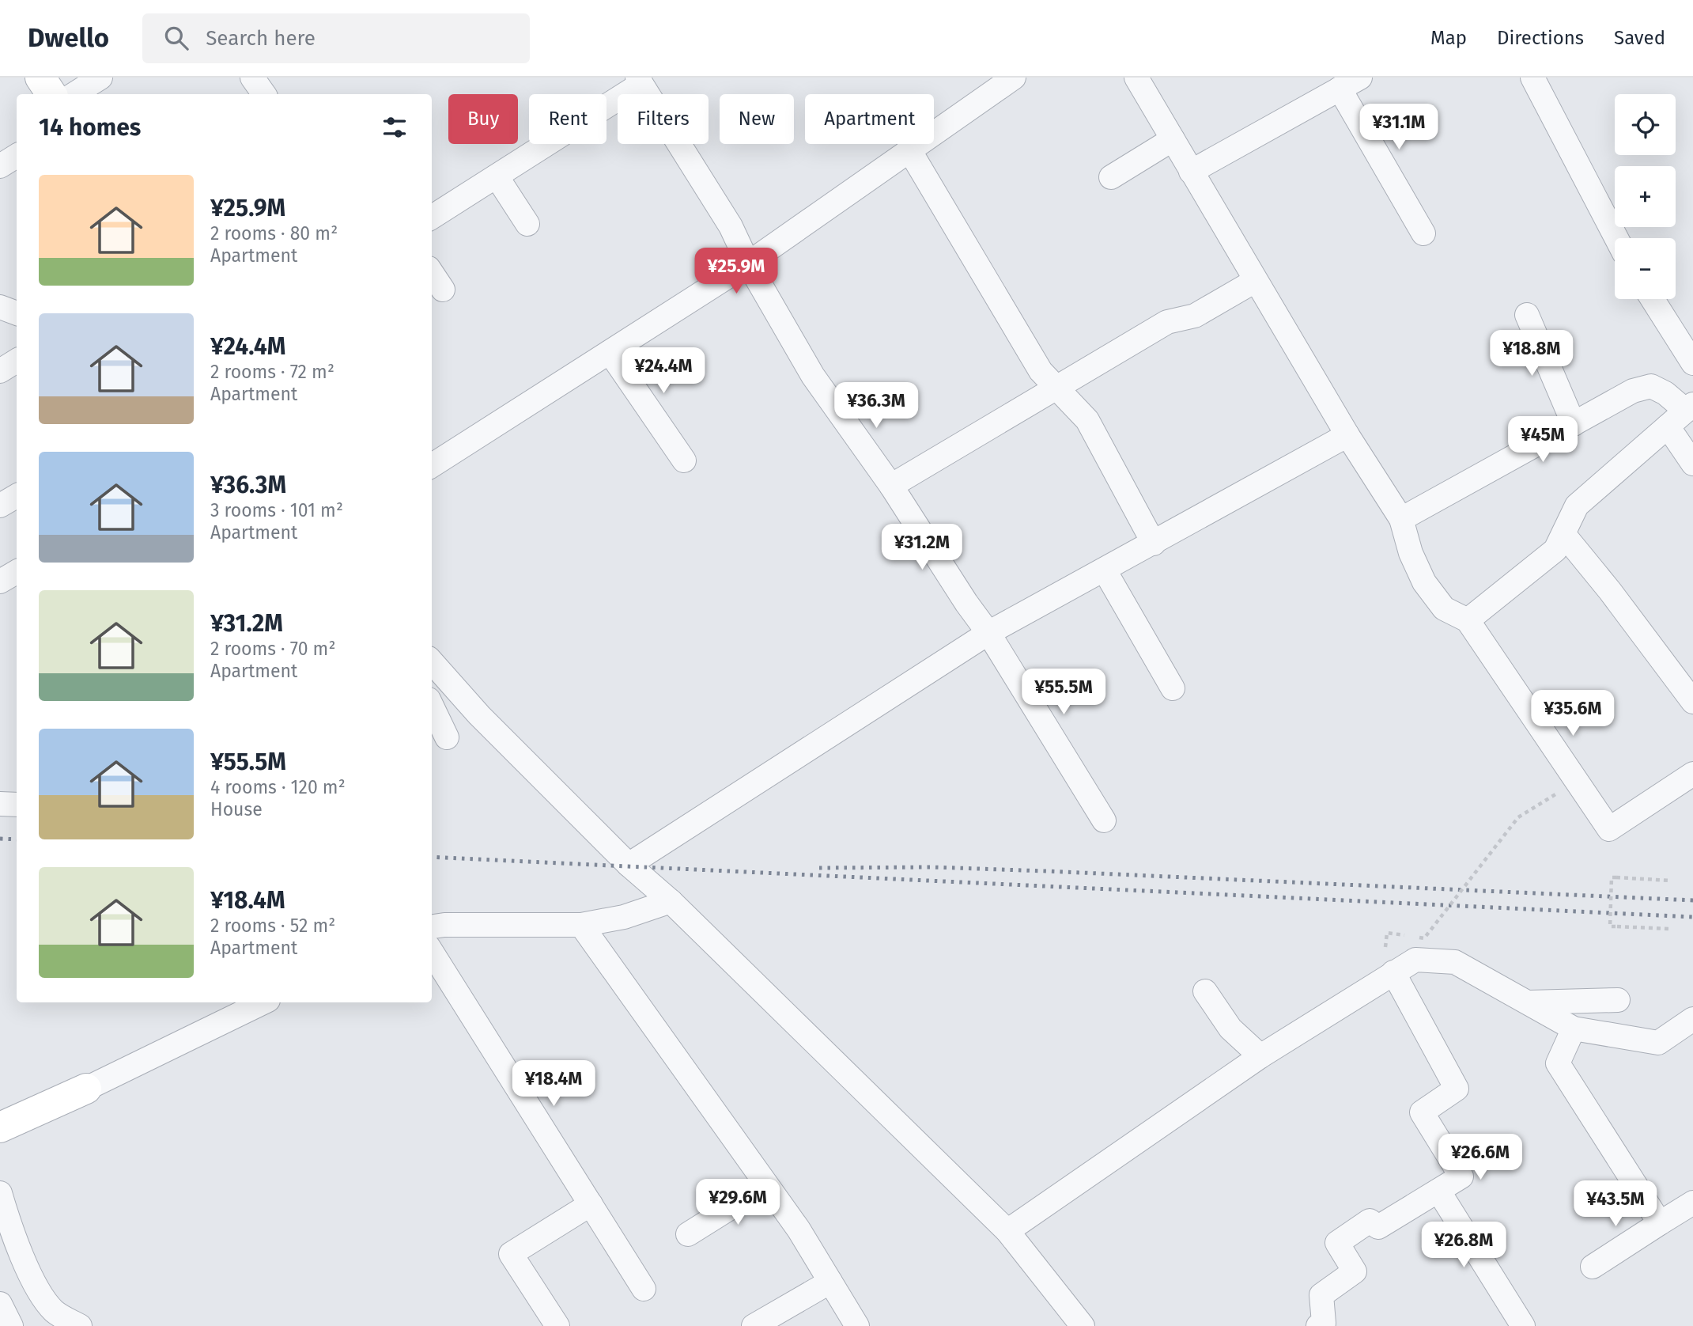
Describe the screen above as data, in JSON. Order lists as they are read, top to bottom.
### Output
{
  "page": {
    "header": "Dwello",
    "search": "Search here",
    "nav": ["Map", "Directions", "Saved"],
    "map_buttons": ["+", "−"],
    "chip": [
      "Buy",
      "Rent",
      "Filters",
      "New",
      "Apartment"
    ],
    "heading": "14 homes",
    "price": [
      "¥31.1M",
      "¥25.9M",
      "¥18.8M",
      "¥24.4M",
      "¥36.3M",
      "¥45M",
      "¥31.2M",
      "¥55.5M",
      "¥35.6M",
      "¥18.4M",
      "¥26.6M",
      "¥29.6M",
      "¥43.5M",
      "¥26.8M"
    ],
    "list": [
      {
        "name": "¥25.9M",
        "note": "2 rooms · 80 m² · Apartment"
      },
      {
        "name": "¥24.4M",
        "note": "2 rooms · 72 m² · Apartment"
      },
      {
        "name": "¥36.3M",
        "note": "3 rooms · 101 m² · Apartment"
      },
      {
        "name": "¥31.2M",
        "note": "2 rooms · 70 m² · Apartment"
      },
      {
        "name": "¥55.5M",
        "note": "4 rooms · 120 m² · House"
      },
      {
        "name": "¥18.4M",
        "note": "2 rooms · 52 m² · Apartment"
      }
    ]
  }
}
